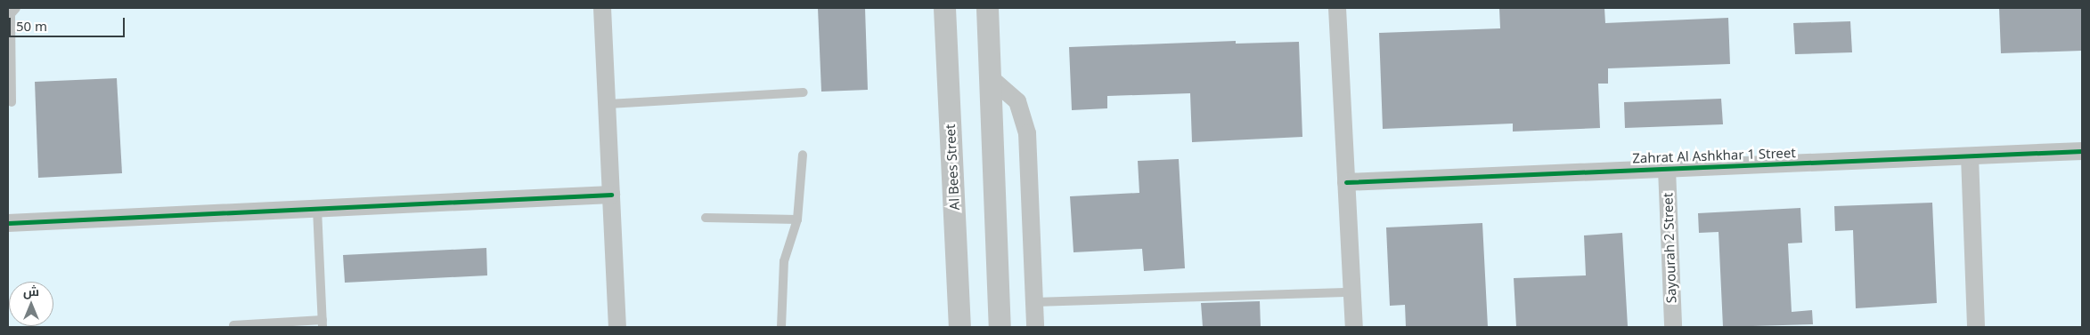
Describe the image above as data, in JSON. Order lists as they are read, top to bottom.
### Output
{
  "streets": {
    "street": ["Zahrat Al Ashkhar 1 Street", "Al Bees Street", "Sayourah 2 Street"]
  },
  "crossings": [
    ["Zahrat Al Ashkhar 1 Street", "Sayourah 2 Street"]
  ],
  "scale_bar": "50 m",
  "north": "top"
}
